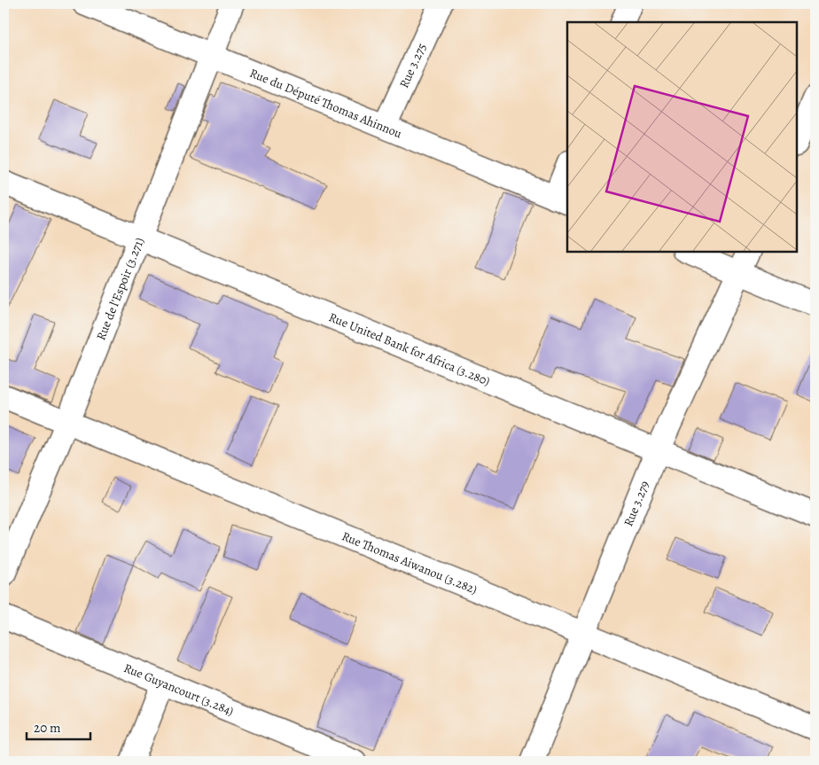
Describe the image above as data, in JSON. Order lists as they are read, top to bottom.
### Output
{
  "streets": {
    "street": [
      "Rue 3.275",
      "Rue du Député Thomas Ahinnou",
      "Rue de l'Espoir (3.271)",
      "Rue United Bank for Africa (3.280)",
      "Rue 3.279",
      "Rue Thomas Aiwanou (3.282)",
      "Rue Guyancourt (3.284)"
    ]
  },
  "crossings": [
    ["Rue 3.275", "Rue du Député Thomas Ahinnou"],
    ["Rue du Député Thomas Ahinnou", "Rue de l'Espoir (3.271)"],
    ["Rue de l'Espoir (3.271)", "Rue United Bank for Africa (3.280)"],
    ["Rue de l'Espoir (3.271)", "Rue Thomas Aiwanou (3.282)"],
    ["Rue United Bank for Africa (3.280)", "Rue 3.279"],
    ["Rue 3.279", "Rue Thomas Aiwanou (3.282)"]
  ],
  "scale_bar": "20 m"
}
